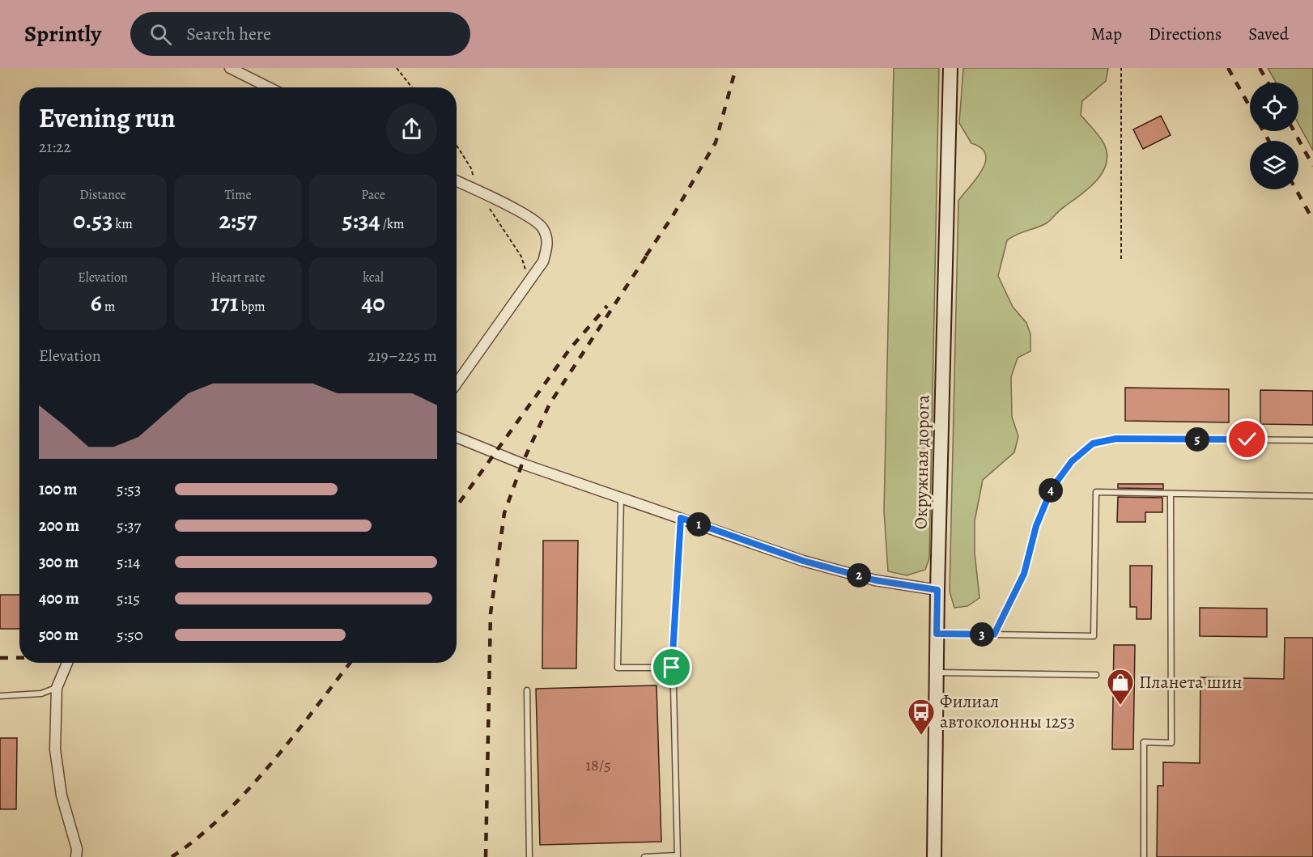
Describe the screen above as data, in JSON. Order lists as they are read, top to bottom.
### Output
{
  "streets": {
    "main road": ["Окружная дорога"]
  },
  "places": {
    "shop": ["Планета шин"],
    "bus stop": ["Филиал автоколонны 1253"]
  },
  "house_numbers": ["18/5"],
  "page": {
    "header": "Sprintly",
    "search": "Search here",
    "nav": ["Map", "Directions", "Saved"],
    "heading": ["Evening run", "21:22"],
    "stats": [
      ["Distance", "0.53 km"],
      ["Time", "2:57"],
      ["Pace", "5:34 /km"],
      ["Elevation", "6 m"],
      ["Heart rate", "171 bpm"],
      ["kcal", "40"]
    ],
    "chart": ["Elevation", "219–225 m"],
    "pins": [
      "5",
      "4",
      "1",
      "2",
      "3"
    ],
    "list": [
      {
        "name": "100 m",
        "note": "5:53"
      },
      {
        "name": "200 m",
        "note": "5:37"
      },
      {
        "name": "300 m",
        "note": "5:14"
      },
      {
        "name": "400 m",
        "note": "5:15"
      },
      {
        "name": "500 m",
        "note": "5:50"
      }
    ]
  }
}
